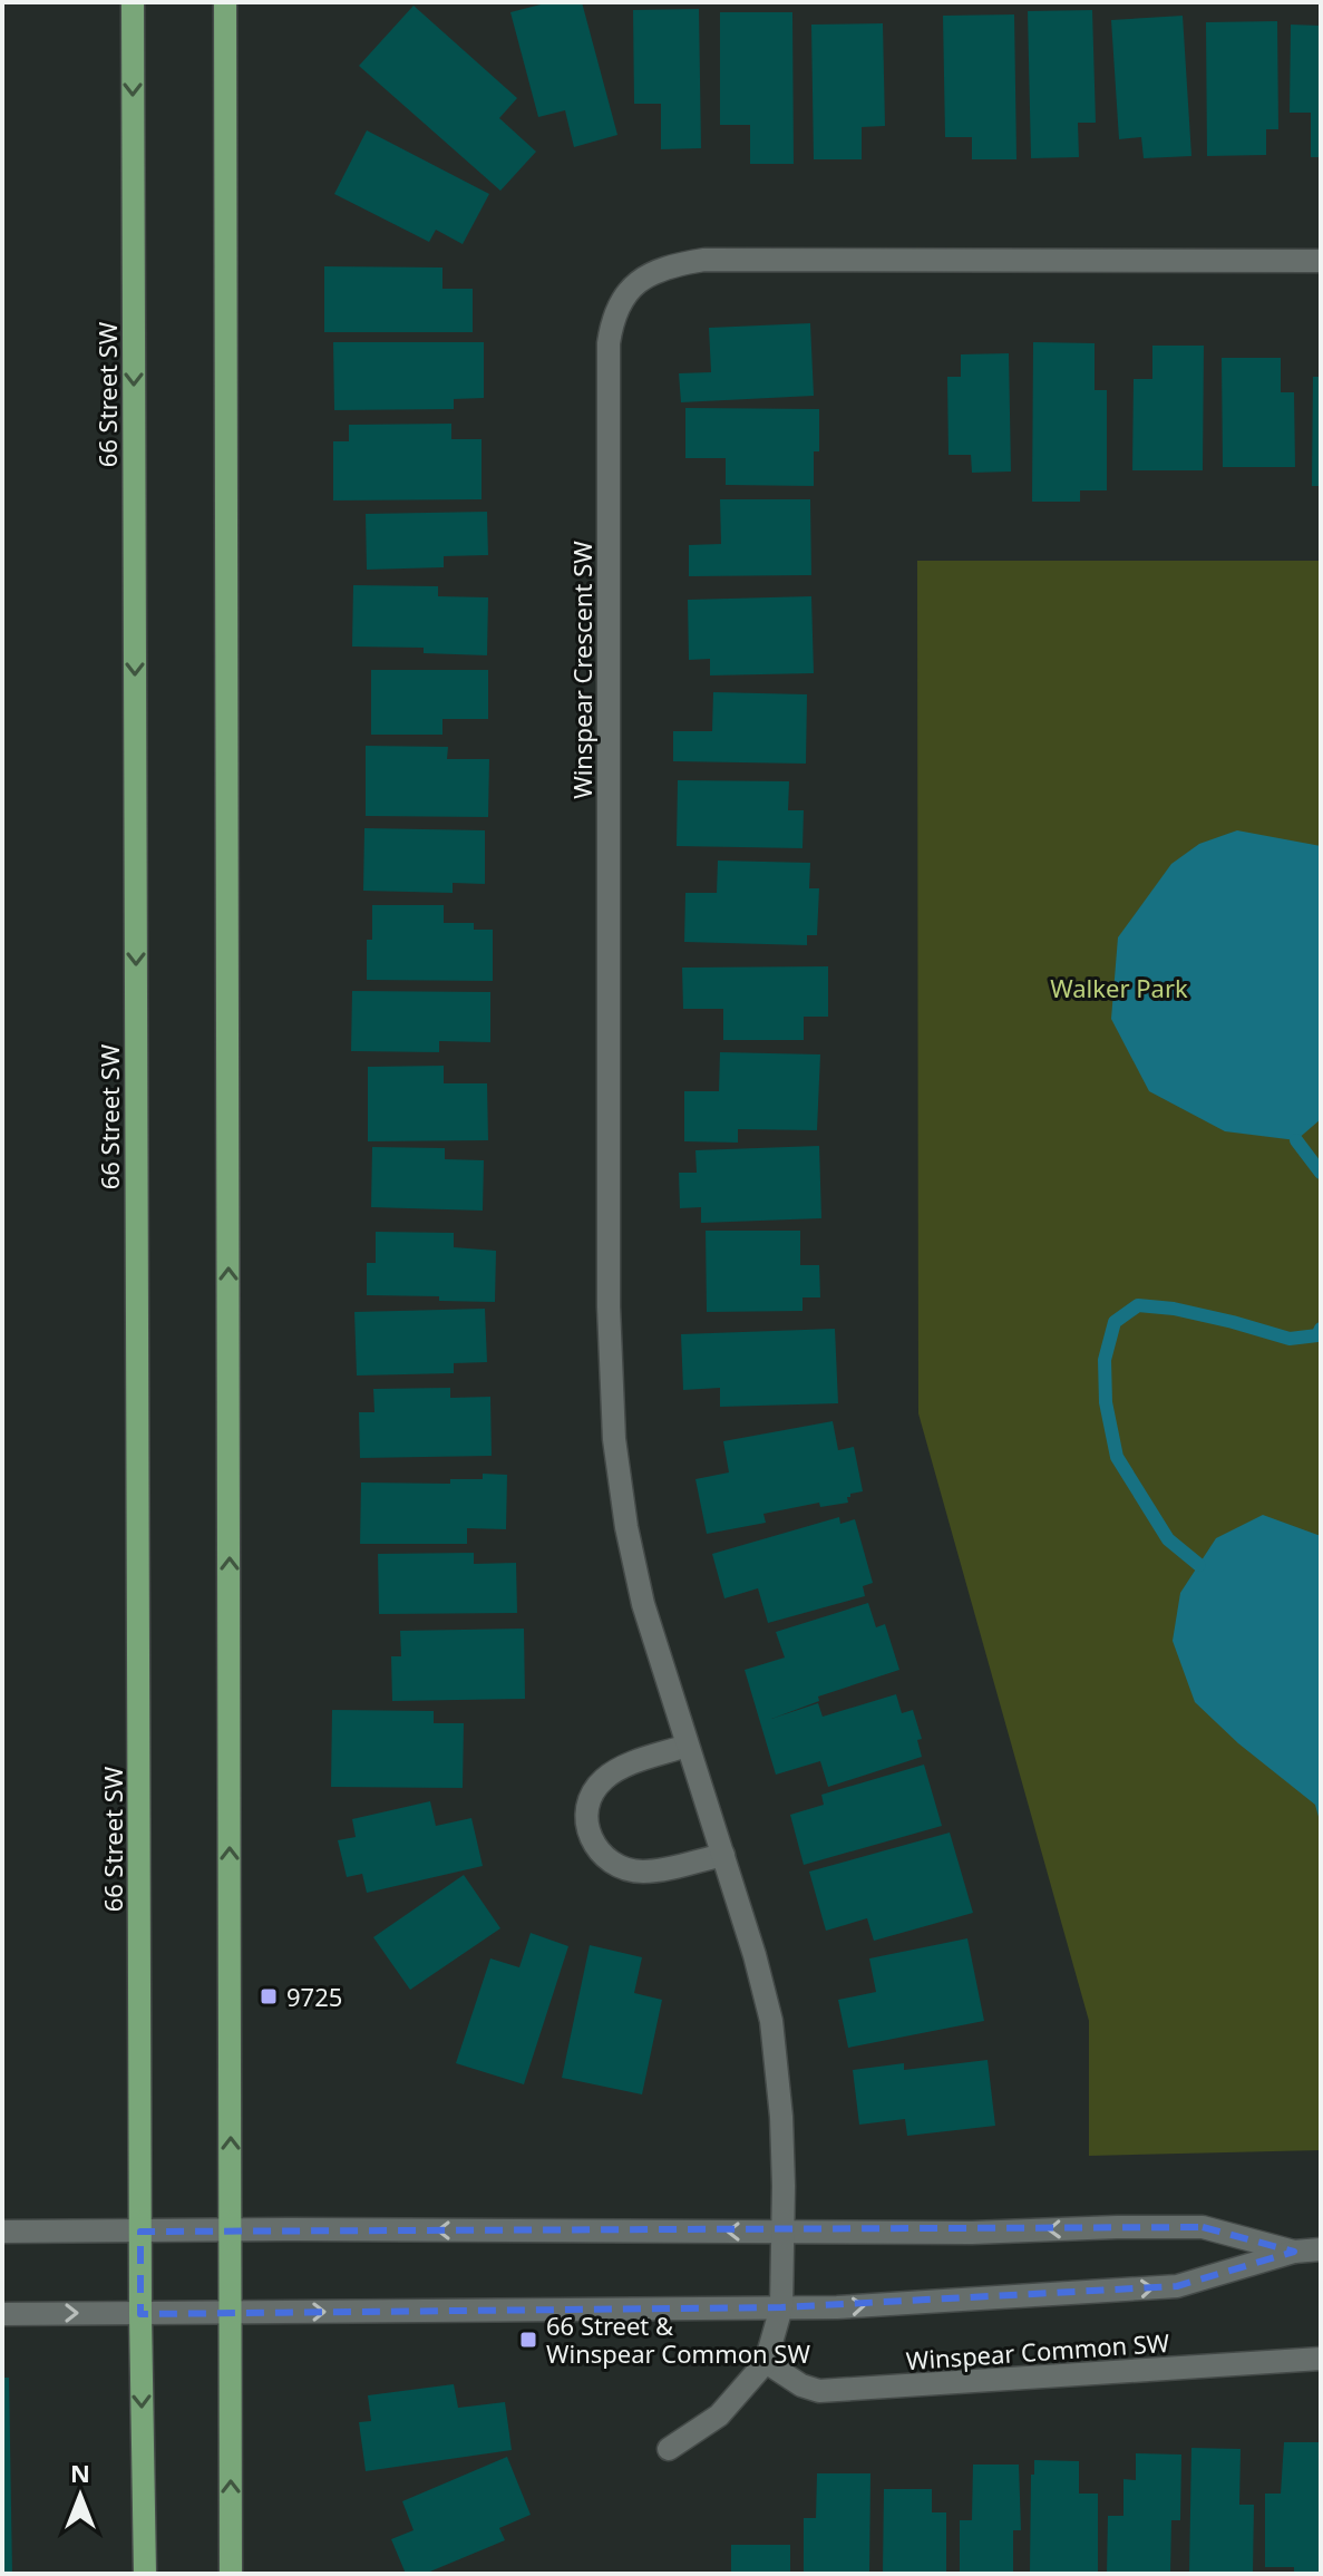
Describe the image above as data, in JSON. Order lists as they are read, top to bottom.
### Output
{
  "streets": {
    "main road": ["66 Street SW"],
    "street": ["Winspear Crescent SW", "Winspear Common SW"]
  },
  "parks": ["Walker Park"],
  "places": {
    "transit": ["9725", "66 Street & Winspear Common SW"]
  },
  "north": "top"
}
